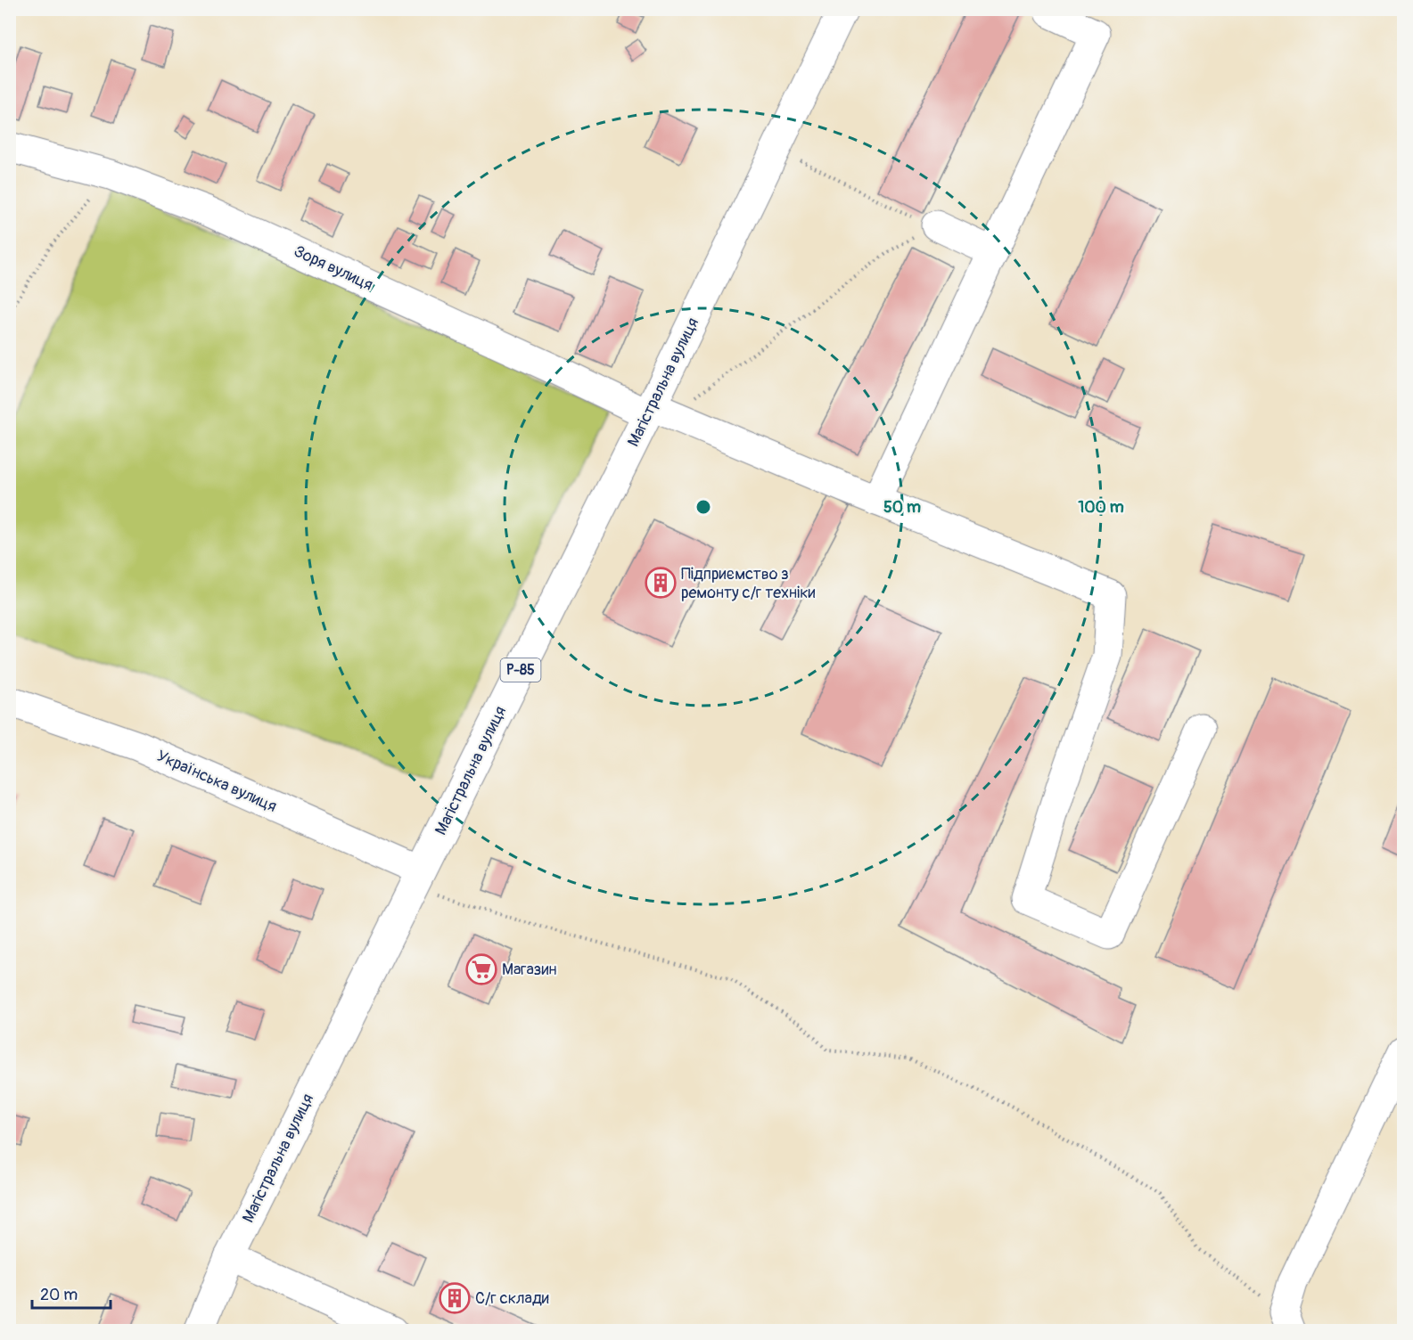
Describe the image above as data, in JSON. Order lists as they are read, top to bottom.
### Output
{
  "streets": {
    "main road": [
      "Зоря вулиця",
      "Магістральна вулиця",
      "Р-85",
      "Українська вулиця"
    ]
  },
  "crossings": [
    ["Зоря вулиця", "Магістральна вулиця"],
    ["Магістральна вулиця", "Українська вулиця"]
  ],
  "places": {
    "building": ["Підприємство з ремонту с/г техніки", "С/г склади"],
    "supermarket": ["Магазин"]
  },
  "scale_bar": "20 m",
  "rings": ["50 m", "100 m"]
}
